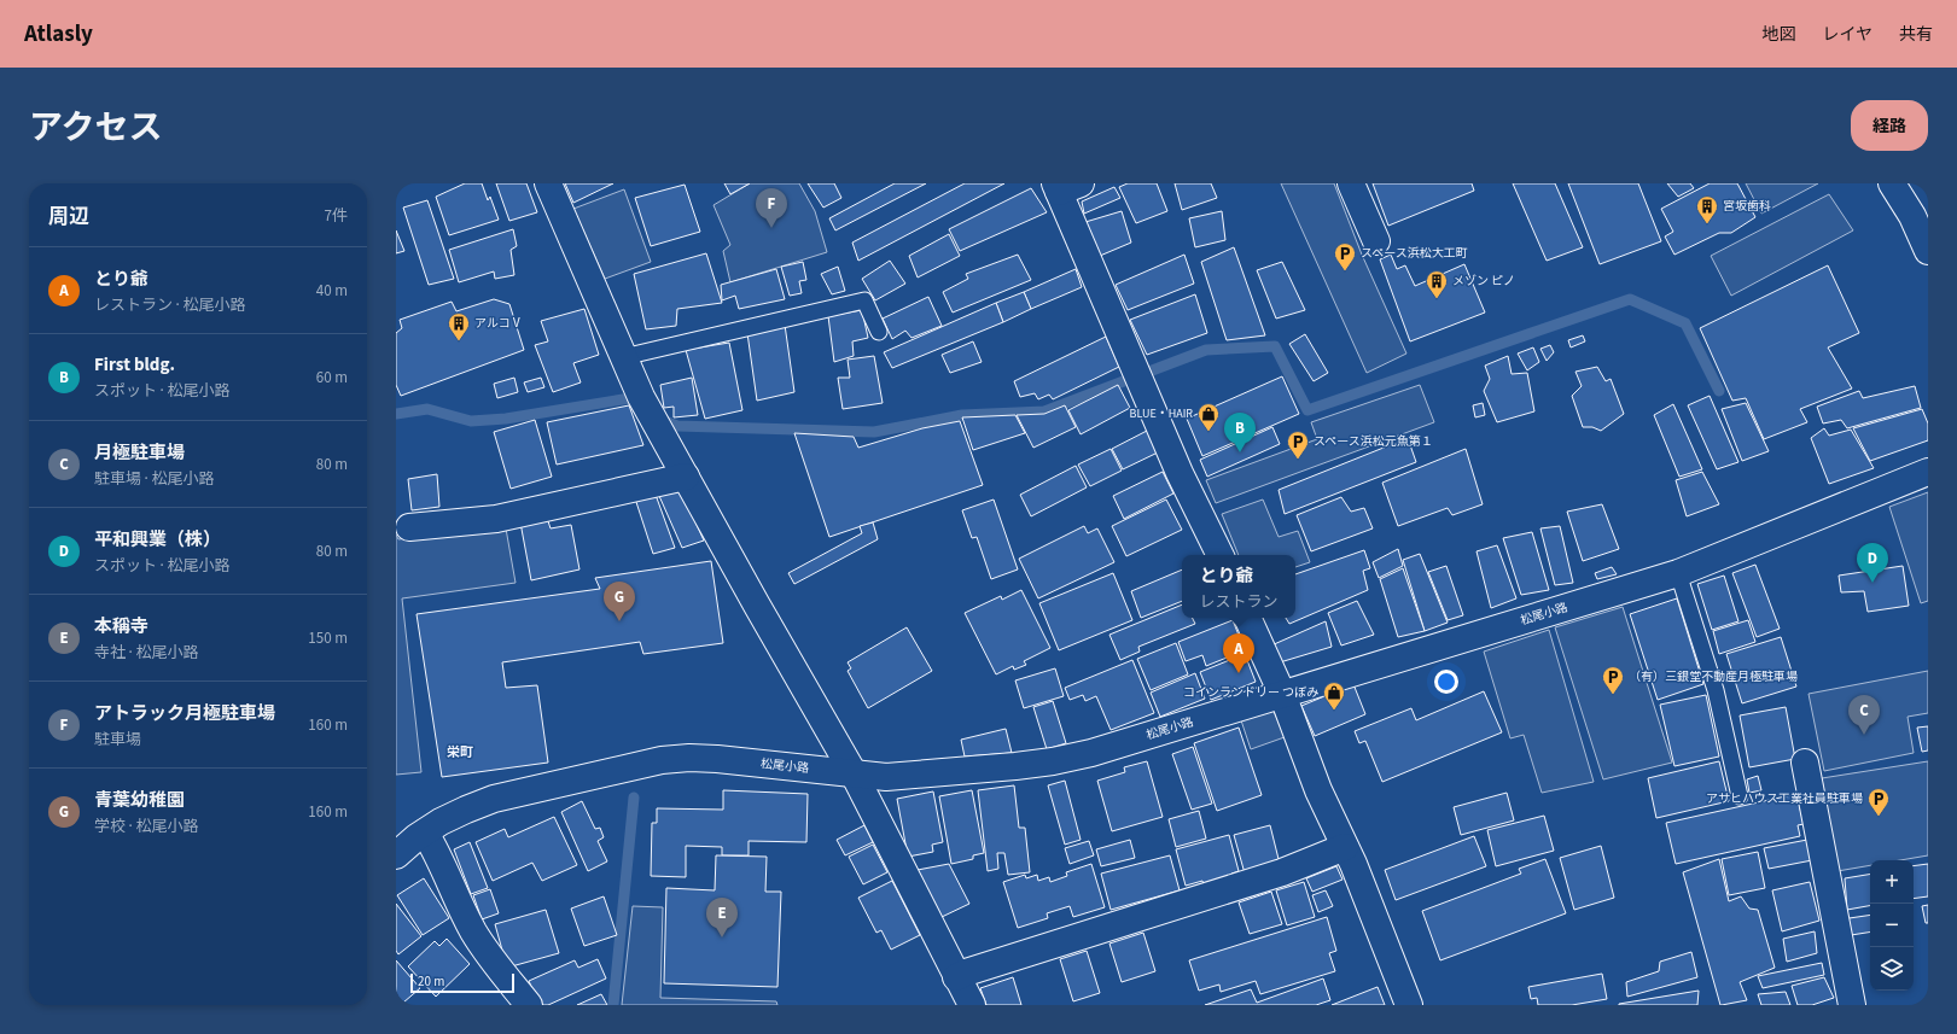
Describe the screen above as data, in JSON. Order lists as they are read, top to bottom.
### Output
{
  "streets": {
    "main road": ["松尾小路"]
  },
  "districts": ["栄町"],
  "places": {
    "building": ["宮坂歯科", "メゾン ピノ", "アルコⅤ"],
    "parking": [
      "スペース浜松大工町",
      "スペース浜松元魚第１",
      "（有）三銀堂不動産月極駐車場",
      "アサヒハウス工業社員駐車場"
    ],
    "shop": ["BLUE・HAIR", "コインランドリー つぼみ"]
  },
  "scale_bar": "20 m",
  "page": {
    "header": "Atlasly",
    "nav": ["地図", "レイヤ", "共有"],
    "title": "アクセス",
    "buttons": "経路",
    "heading": ["周辺", "7件"],
    "pins": [
      "F",
      "B",
      "D",
      "G",
      "A",
      "C",
      "E"
    ],
    "list": [
      {
        "mark": "A",
        "name": "とり爺",
        "note": "レストラン · 松尾小路",
        "value": "40 m"
      },
      {
        "mark": "B",
        "name": "First bldg.",
        "note": "スポット · 松尾小路",
        "value": "60 m"
      },
      {
        "mark": "C",
        "name": "月極駐車場",
        "note": "駐車場 · 松尾小路",
        "value": "80 m"
      },
      {
        "mark": "D",
        "name": "平和興業（株）",
        "note": "スポット · 松尾小路",
        "value": "80 m"
      },
      {
        "mark": "E",
        "name": "本稱寺",
        "note": "寺社 · 松尾小路",
        "value": "150 m"
      },
      {
        "mark": "F",
        "name": "アトラック月極駐車場",
        "note": "駐車場",
        "value": "160 m"
      },
      {
        "mark": "G",
        "name": "青葉幼稚園",
        "note": "学校 · 松尾小路",
        "value": "160 m"
      }
    ],
    "popup": ["とり爺", "レストラン"],
    "map_buttons": ["+", "−"],
    "scale": "20 m"
  }
}
